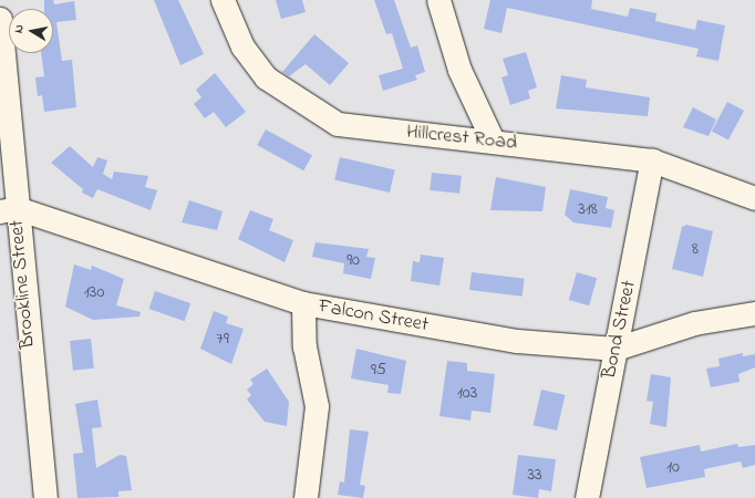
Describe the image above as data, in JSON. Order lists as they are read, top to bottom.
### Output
{
  "streets": {
    "street": [
      "Hillcrest Road",
      "Brookline Street",
      "Falcon Street",
      "Bond Street"
    ]
  },
  "crossings": [
    ["Hillcrest Road", "Bond Street"],
    ["Brookline Street", "Falcon Street"],
    ["Falcon Street", "Bond Street"]
  ],
  "house_numbers": [
    "318",
    "8",
    "90",
    "130",
    "79",
    "95",
    "103",
    "10",
    "33"
  ],
  "north": "left"
}
